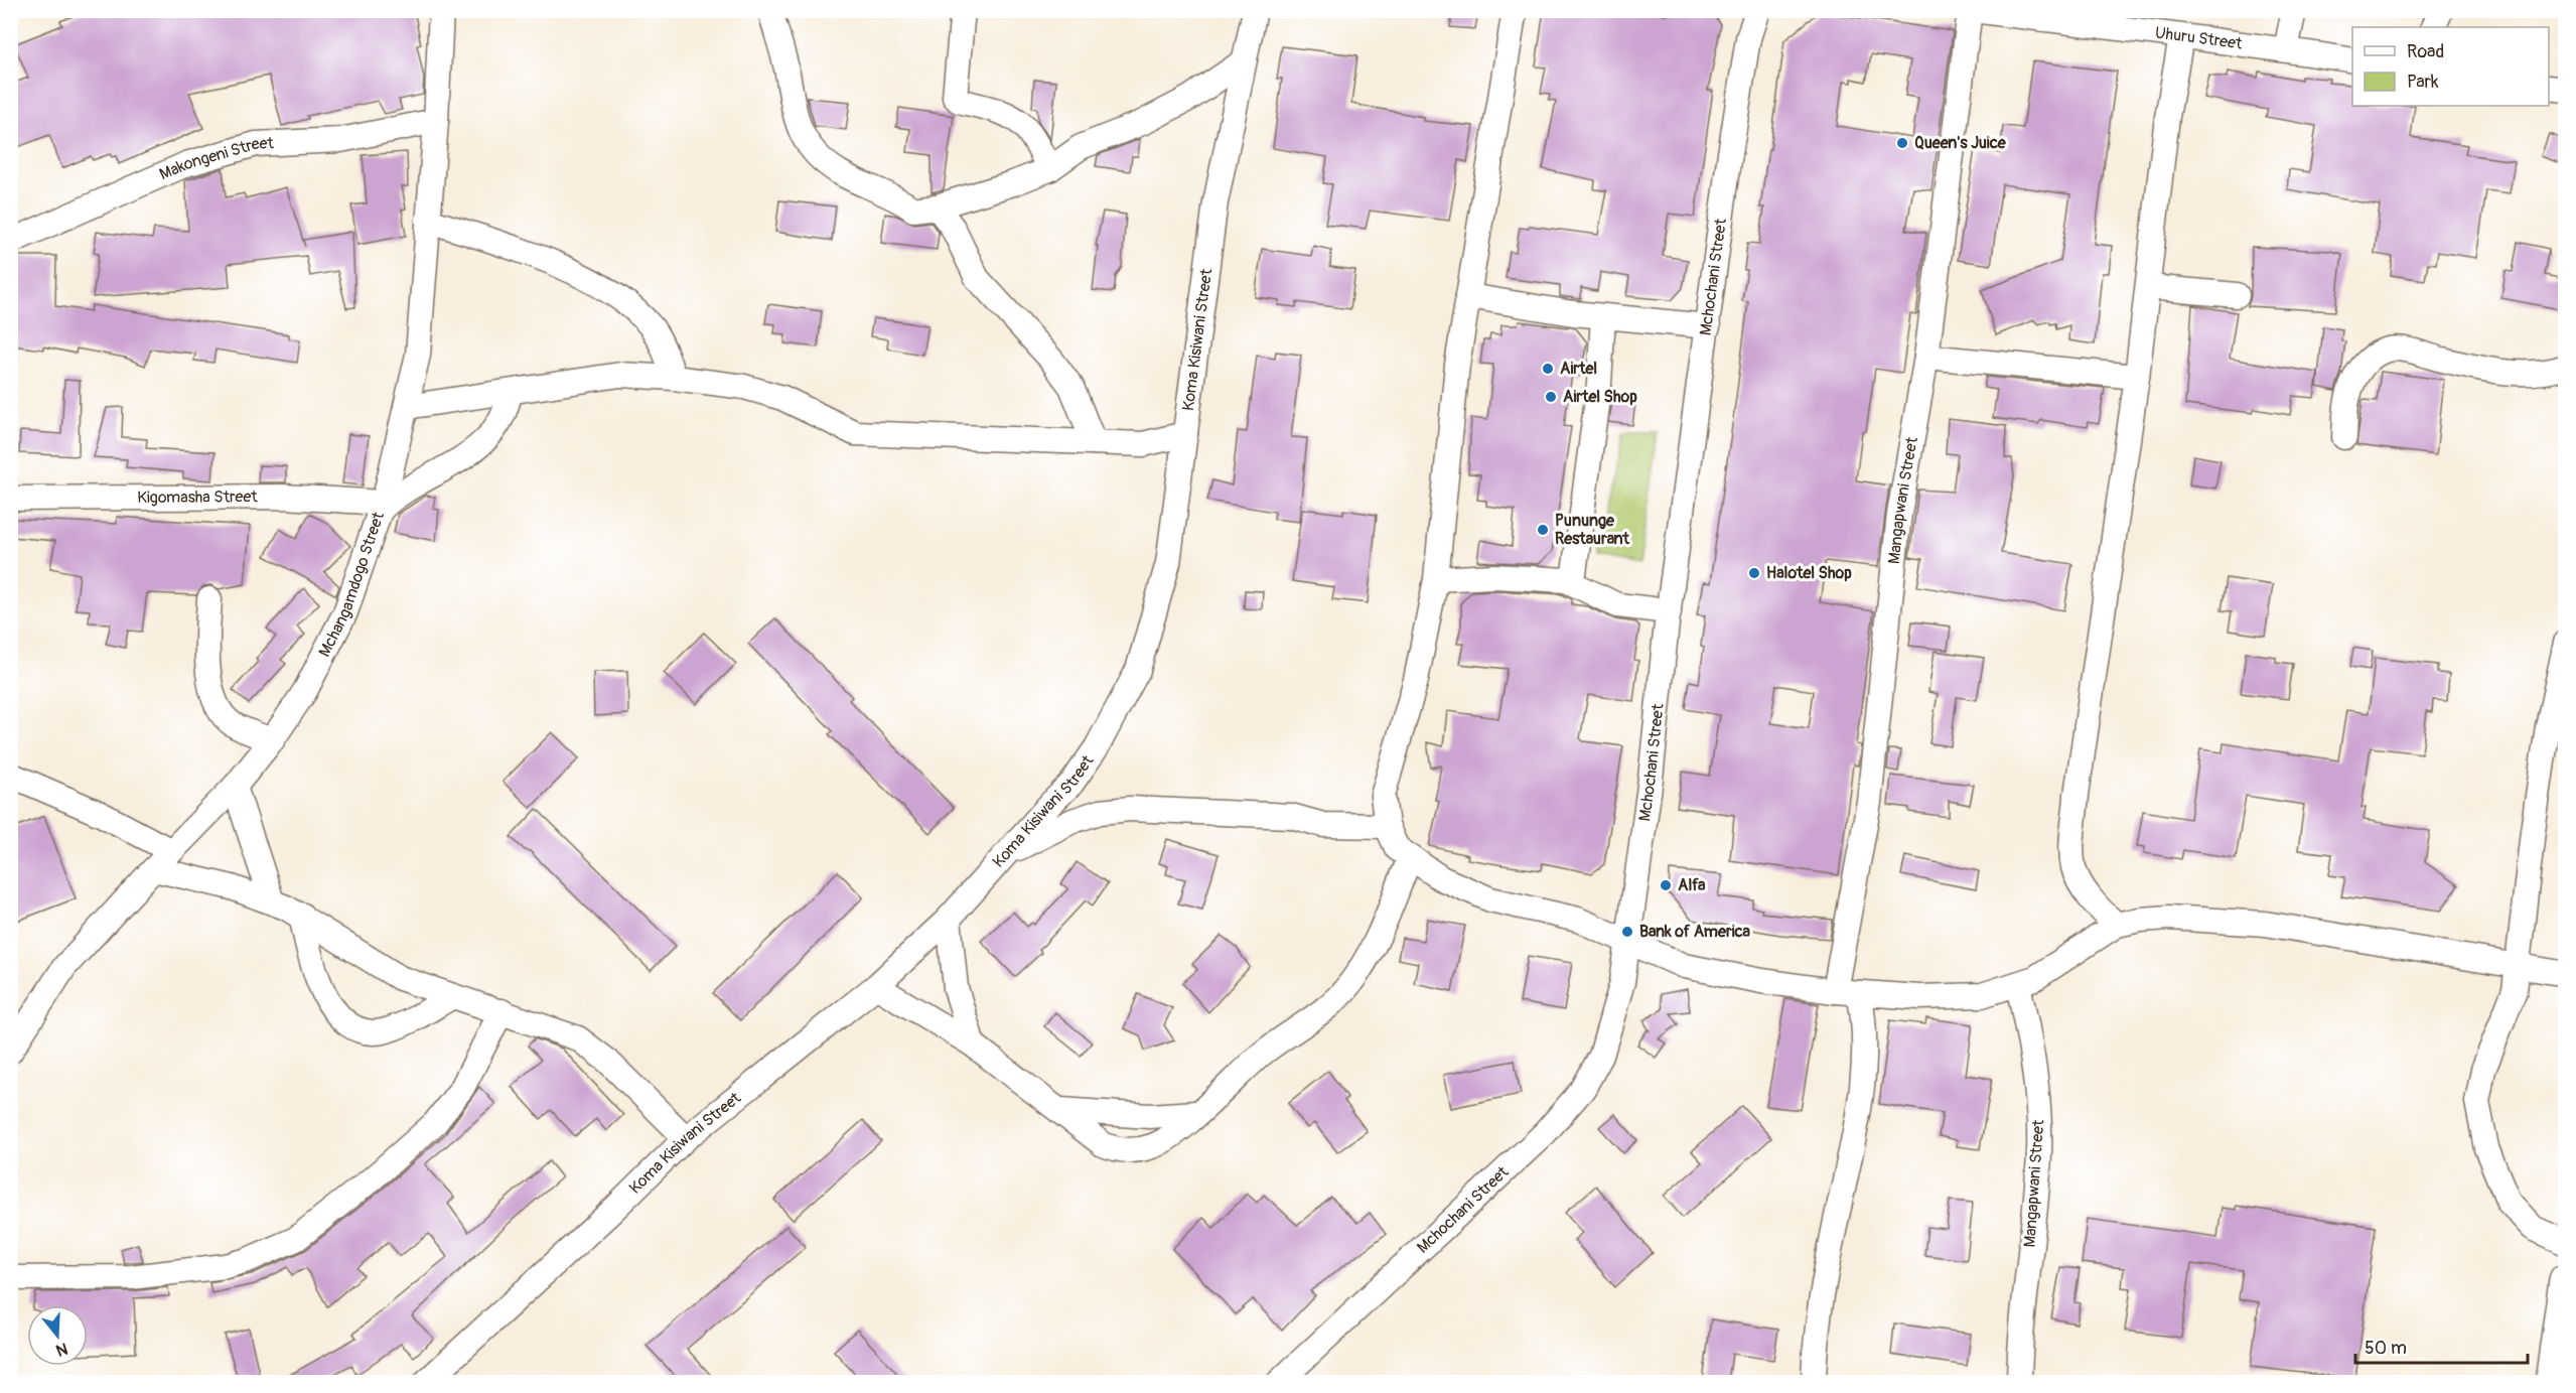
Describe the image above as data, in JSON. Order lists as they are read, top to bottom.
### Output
{
  "streets": {
    "street": [
      "Uhuru Street",
      "Makongeni Street",
      "Mchochani Street",
      "Koma Kisiwani Street",
      "Kigomasha Street",
      "Mangapwani Street",
      "Mchangamdogo Street"
    ]
  },
  "crossings": [
    ["Uhuru Street", "Mangapwani Street"],
    ["Makongeni Street", "Mchangamdogo Street"],
    ["Kigomasha Street", "Mchangamdogo Street"]
  ],
  "places": [
    "Queen's Juice",
    "Airtel",
    "Airtel Shop",
    "Pununge Restaurant",
    "Halotel Shop",
    "Alfa",
    "Bank of America"
  ],
  "legend": ["Road", "Park"],
  "scale_bar": "50 m",
  "north": "bottom"
}
